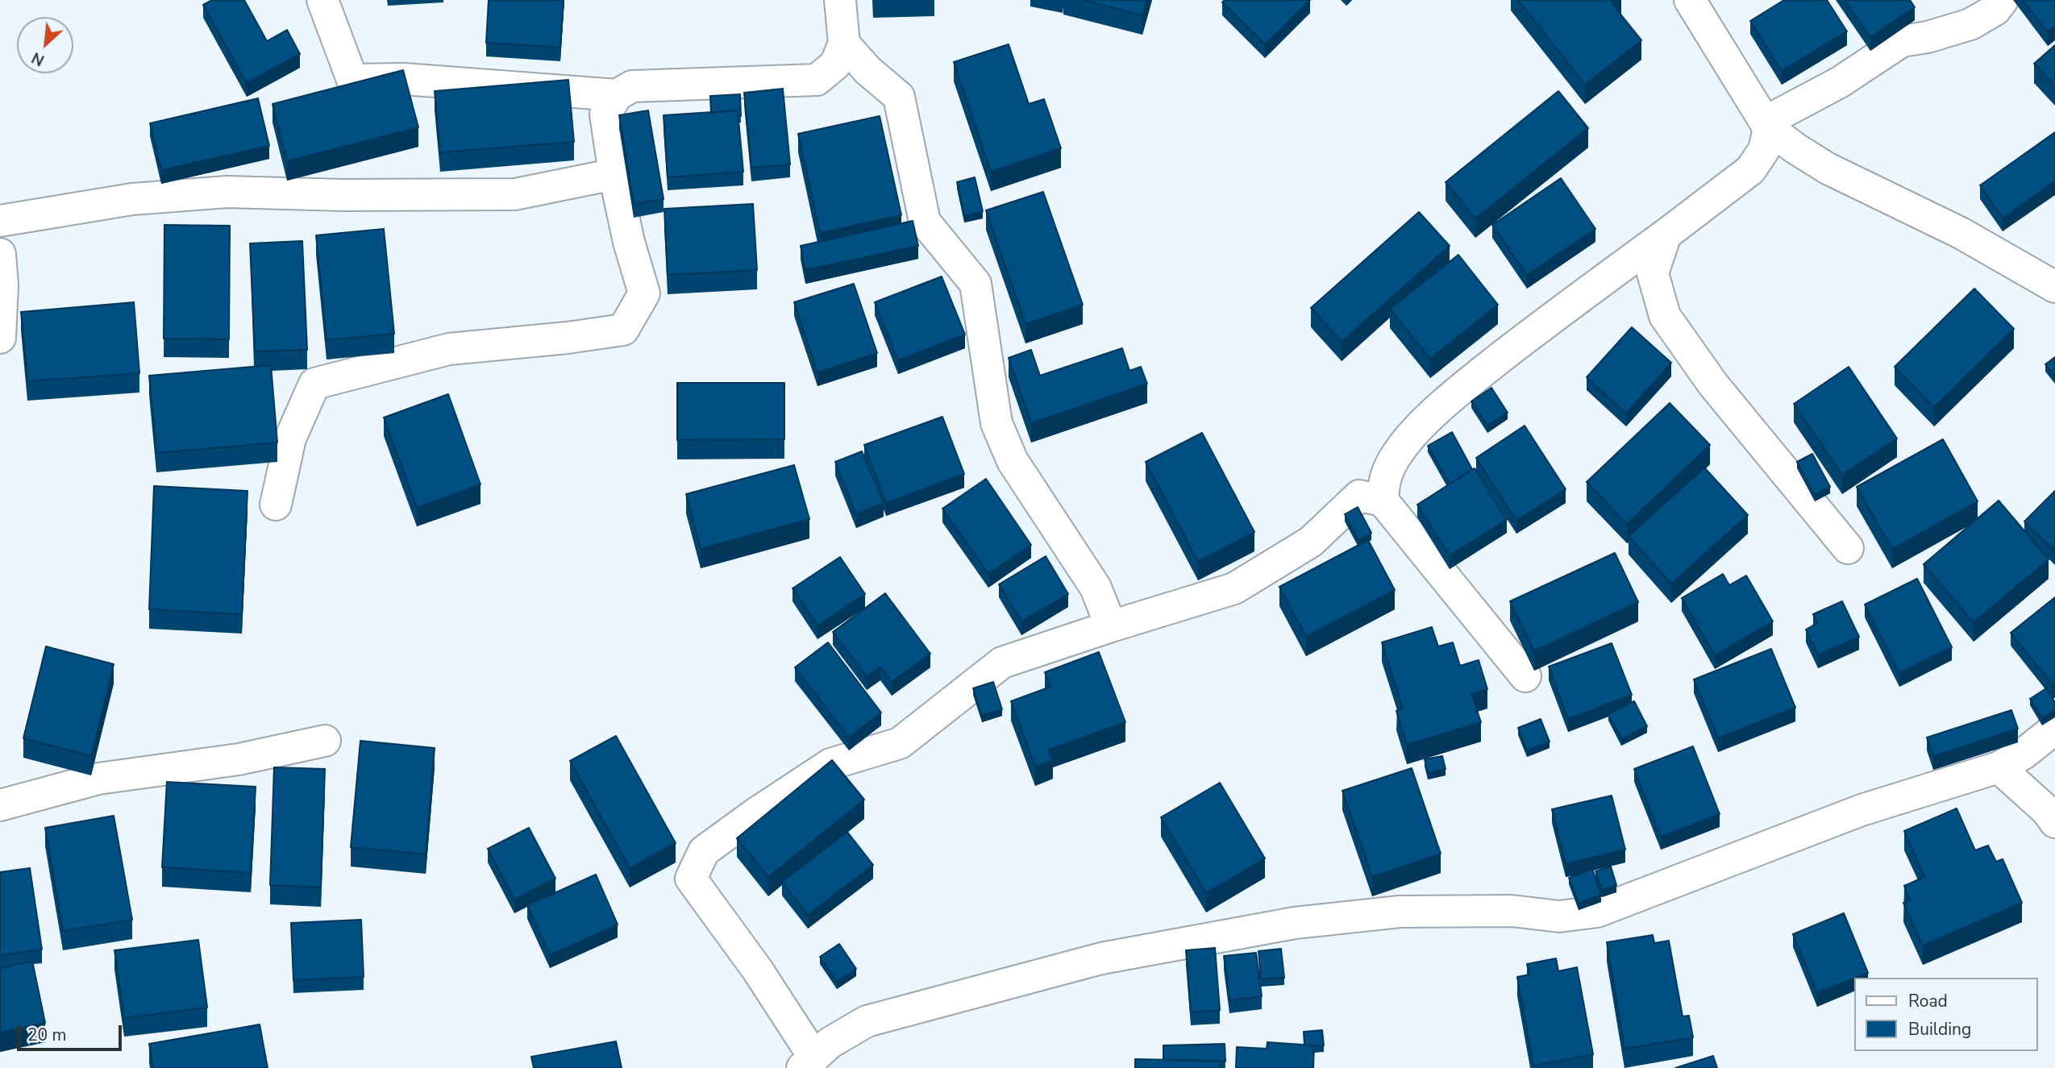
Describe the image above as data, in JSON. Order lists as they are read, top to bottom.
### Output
{
  "legend": ["Road", "Building"],
  "scale_bar": "20 m",
  "north": "bottom left"
}
